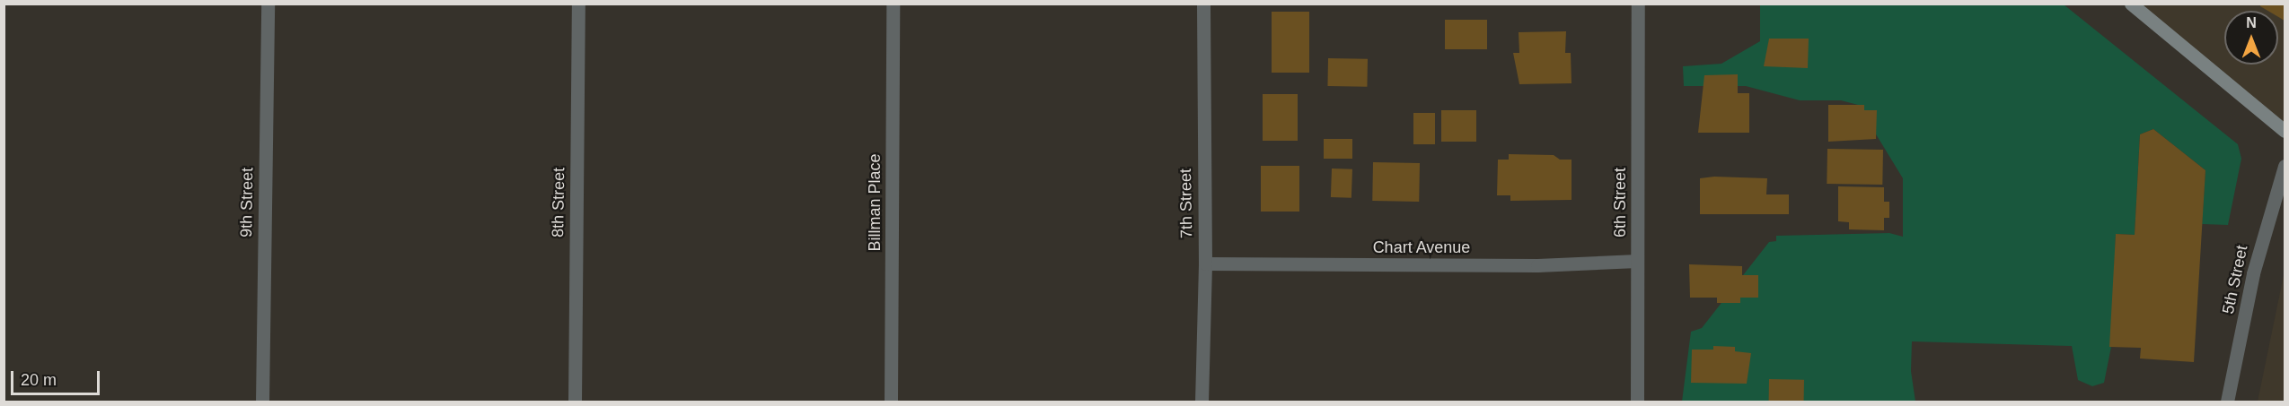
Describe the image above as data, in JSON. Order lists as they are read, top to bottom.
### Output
{
  "streets": {
    "street": [
      "9th Street",
      "8th Street",
      "Billman Place",
      "6th Street",
      "7th Street",
      "Chart Avenue",
      "5th Street"
    ]
  },
  "crossings": [
    ["6th Street", "Chart Avenue"],
    ["7th Street", "Chart Avenue"]
  ],
  "scale_bar": "20 m",
  "north": "top"
}
